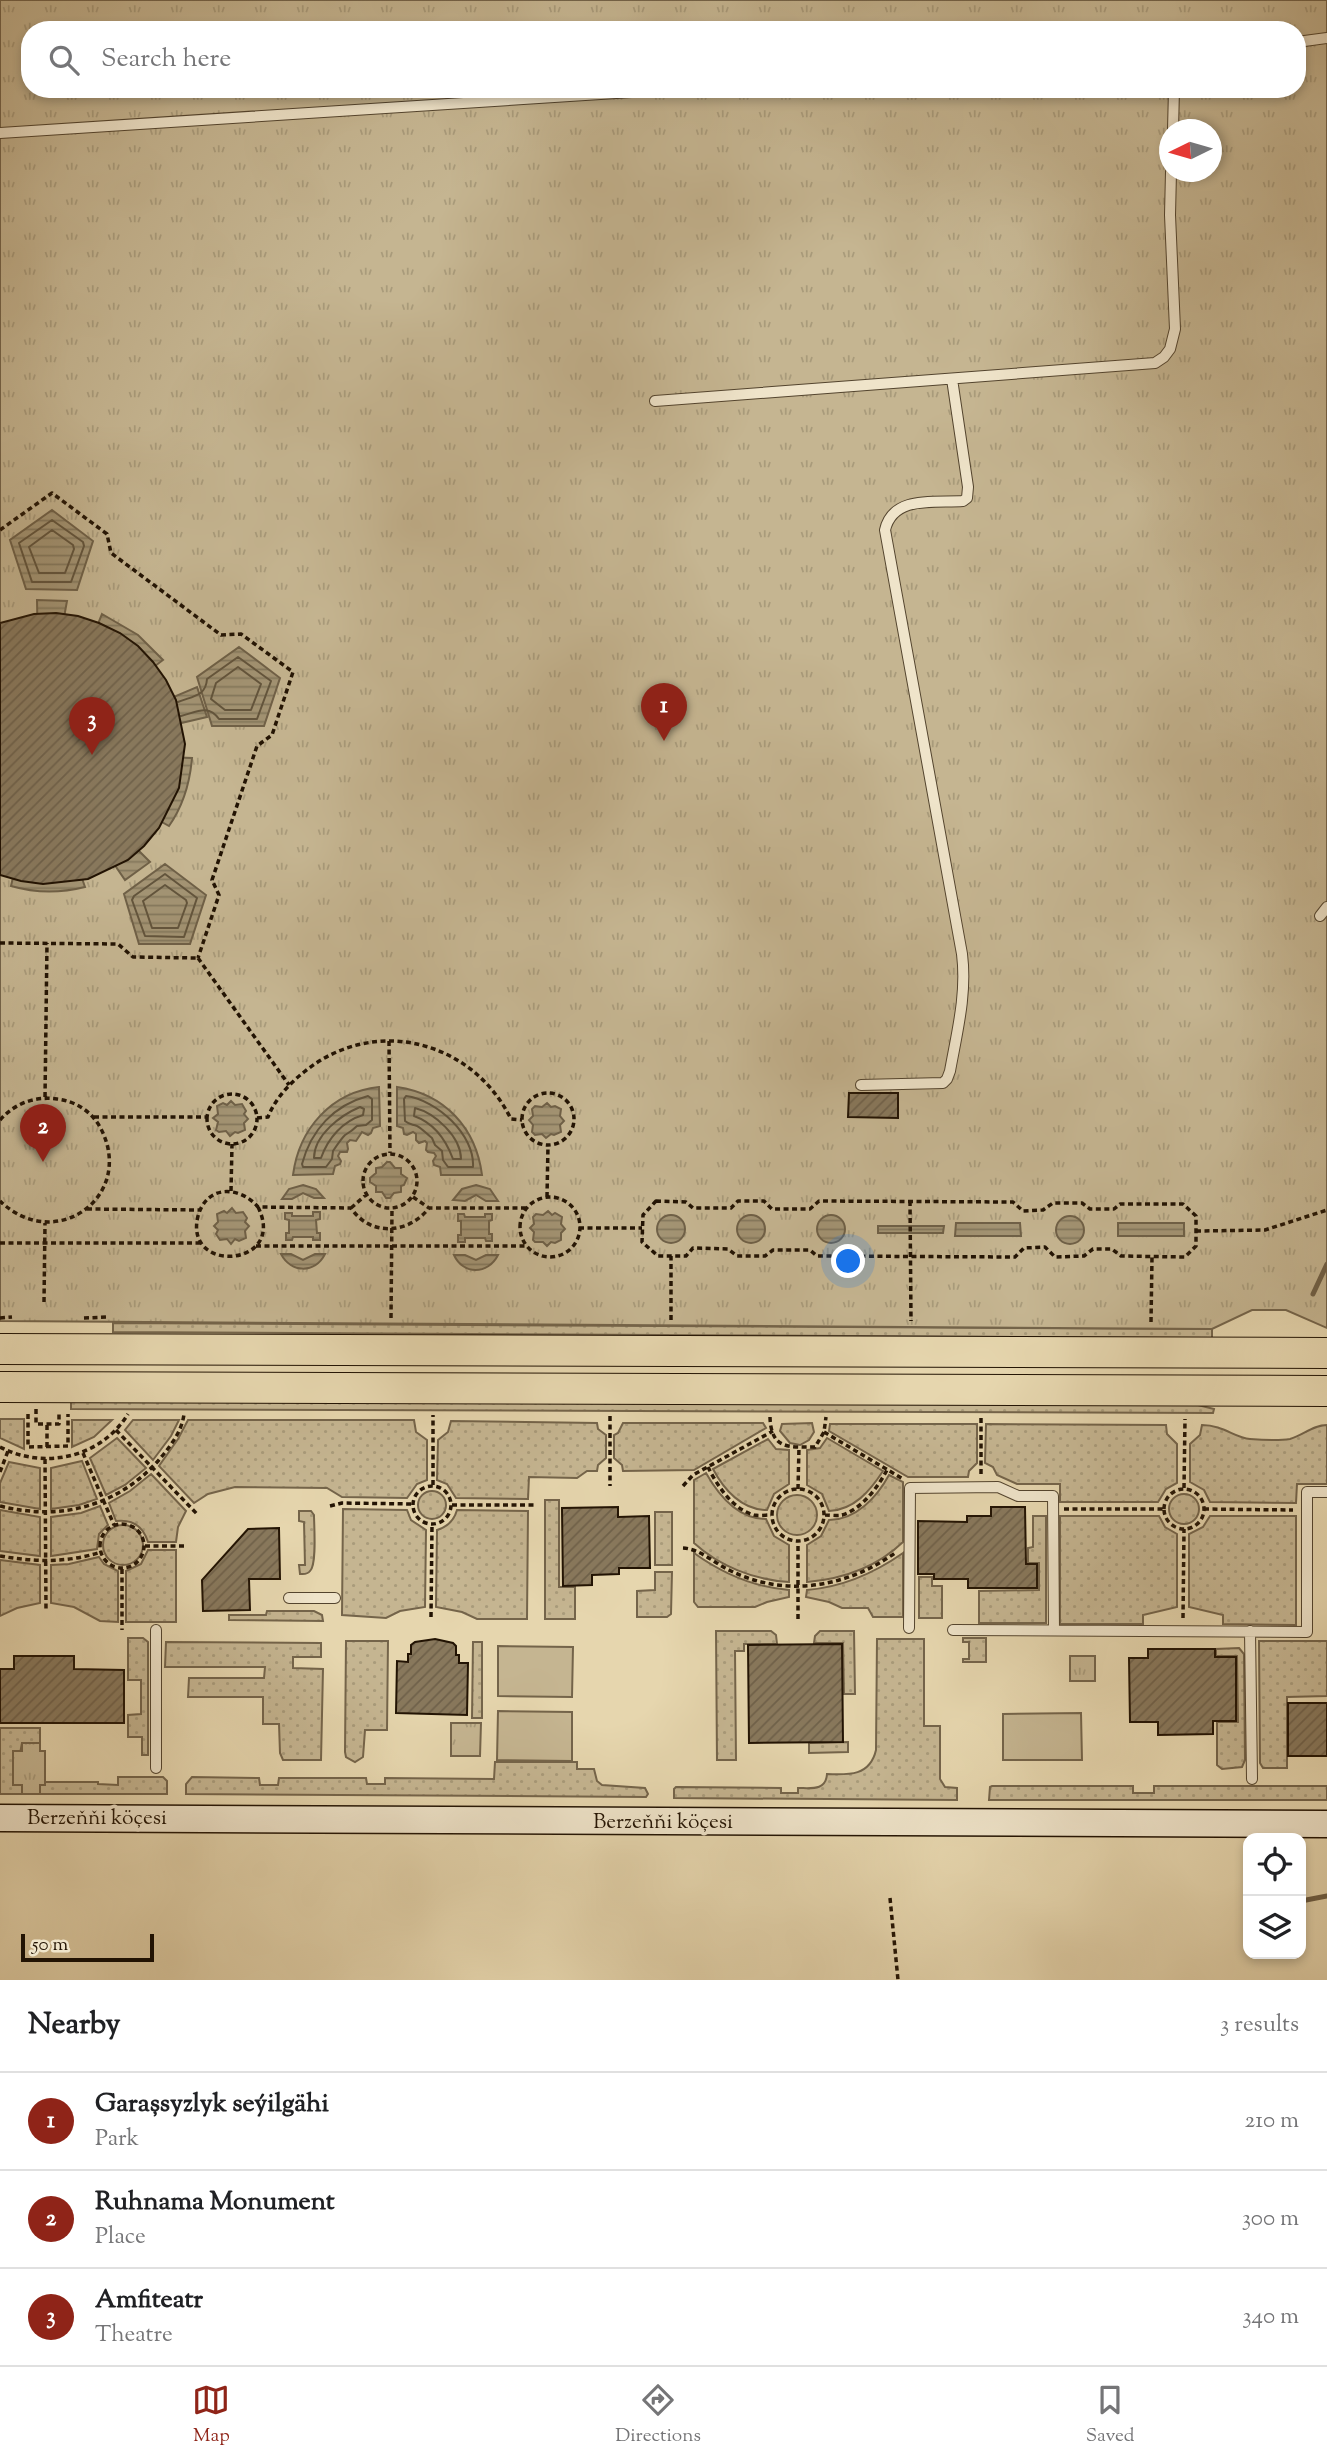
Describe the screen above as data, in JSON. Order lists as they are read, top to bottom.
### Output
{
  "streets": {
    "street": ["Berzeňňi köçesi"]
  },
  "scale_bar": "50 m",
  "north": "left",
  "page": {
    "search": "Search here",
    "pins": ["1", "3", "2"],
    "scale": "50 m",
    "heading": ["Nearby", "3 results"],
    "list": [
      {
        "mark": "1",
        "name": "Garaşsyzlyk seýilgähi",
        "note": "Park",
        "value": "210 m"
      },
      {
        "mark": "2",
        "name": "Ruhnama Monument",
        "note": "Place",
        "value": "300 m"
      },
      {
        "mark": "3",
        "name": "Amfiteatr",
        "note": "Theatre",
        "value": "340 m"
      }
    ],
    "nav": ["Map", "Directions", "Saved"]
  }
}
